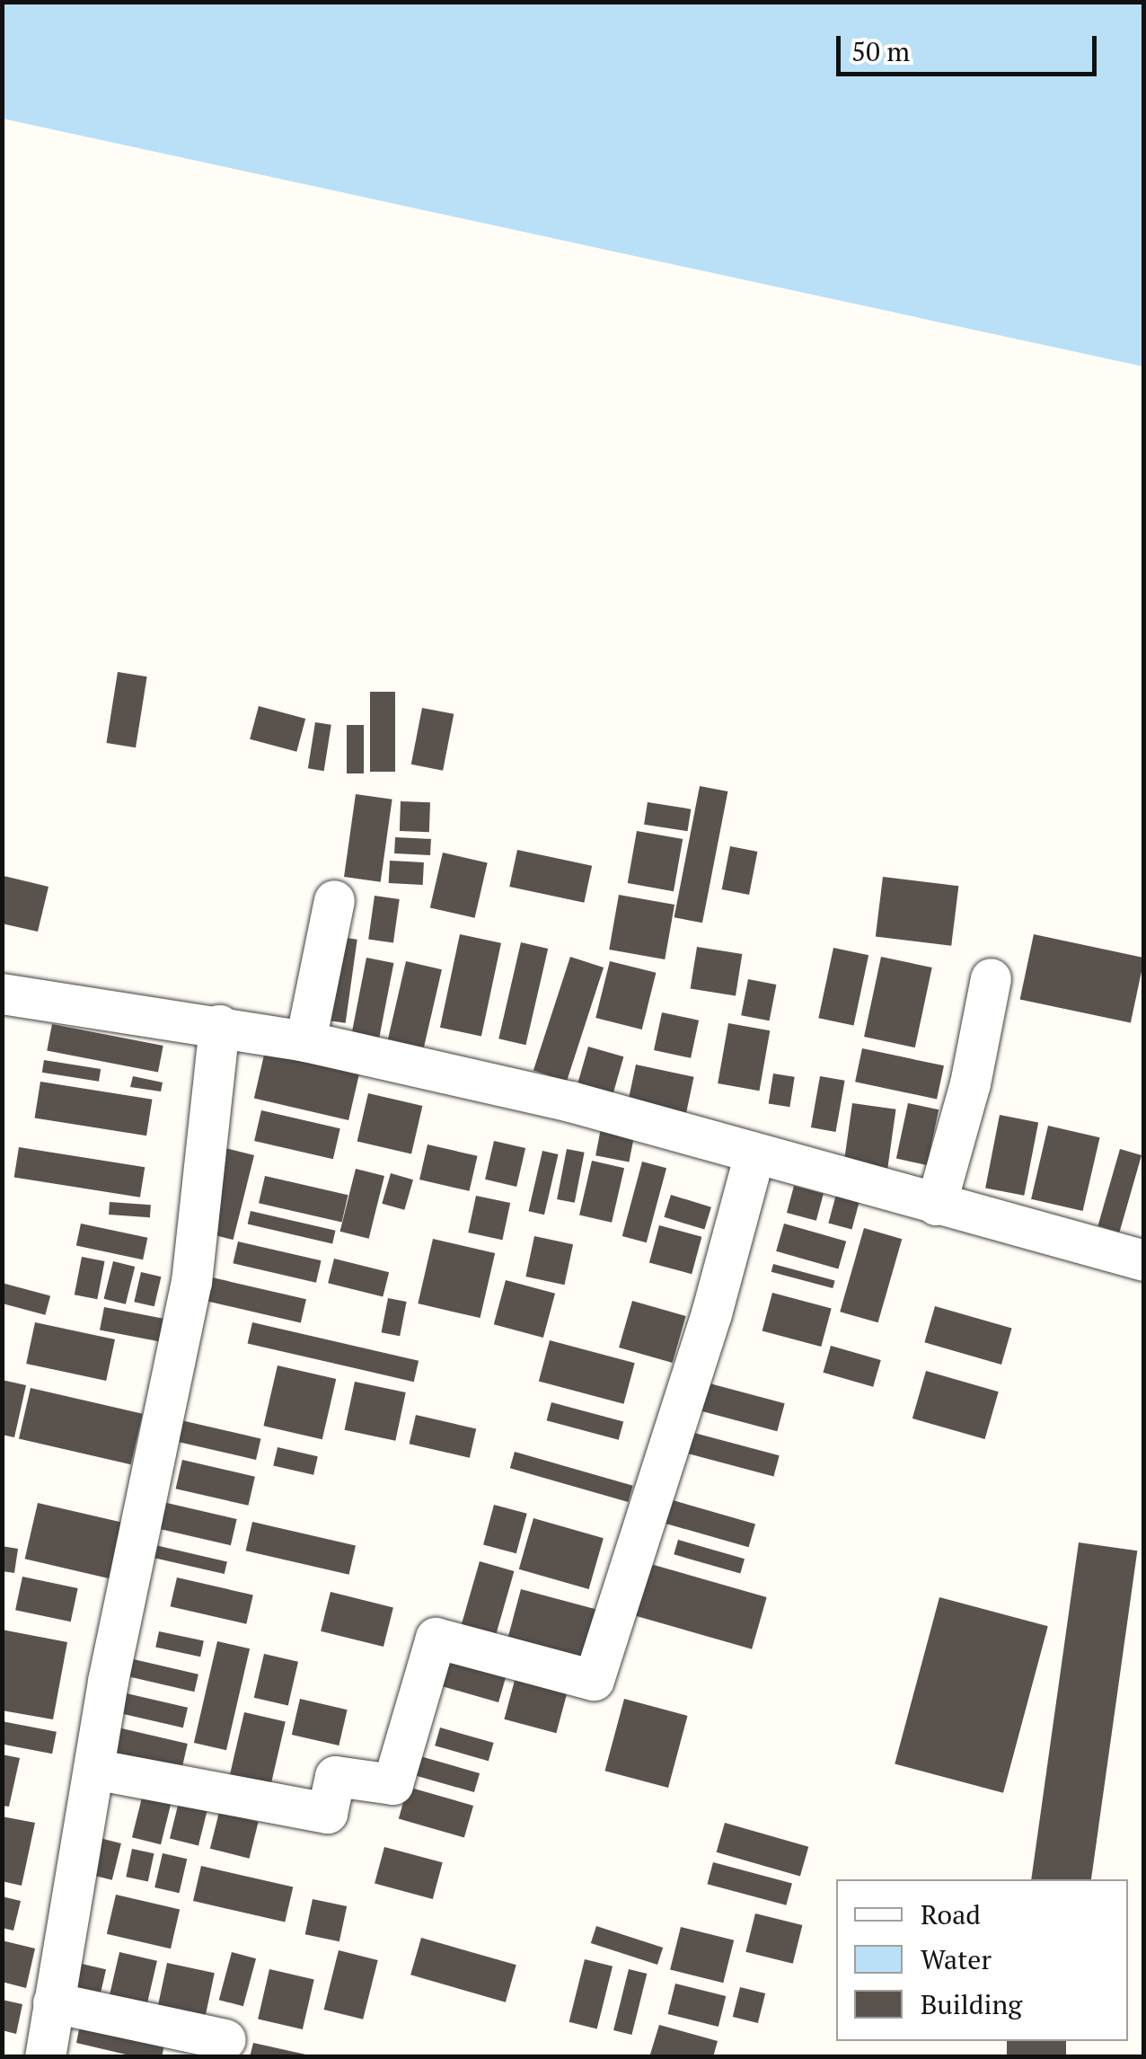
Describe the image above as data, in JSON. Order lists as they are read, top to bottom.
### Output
{
  "legend": ["Road", "Water", "Building"],
  "scale_bar": "50 m"
}
